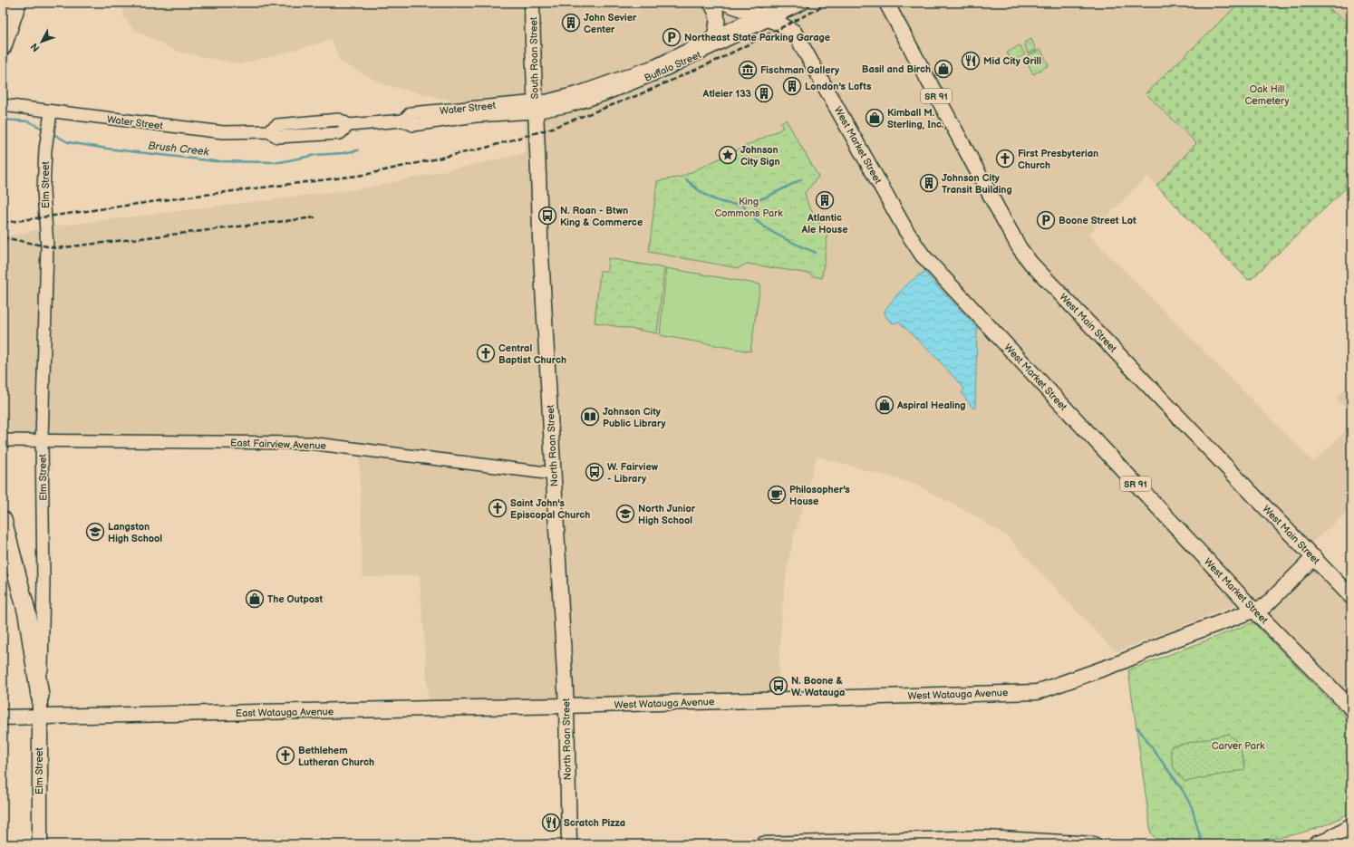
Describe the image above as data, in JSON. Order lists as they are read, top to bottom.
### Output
{
  "streets": {
    "main road": [
      "South Roan Street",
      "SR 91",
      "West Market Street",
      "Elm Street",
      "West Main Street",
      "North Roan Street",
      "West Watauga Avenue",
      "East Watauga Avenue"
    ],
    "street": ["Buffalo Street", "Water Street", "East Fairview Avenue"]
  },
  "crossings": [
    ["South Roan Street", "Buffalo Street"],
    ["South Roan Street", "Water Street"],
    ["South Roan Street", "North Roan Street"],
    ["Buffalo Street", "SR 91"],
    ["Buffalo Street", "Water Street"],
    ["Buffalo Street", "West Market Street"],
    ["Buffalo Street", "North Roan Street"],
    ["SR 91", "West Market Street"],
    ["Water Street", "Elm Street"],
    ["Water Street", "North Roan Street"],
    ["West Market Street", "West Watauga Avenue"],
    ["Elm Street", "East Fairview Avenue"],
    ["Elm Street", "East Watauga Avenue"],
    ["West Main Street", "West Watauga Avenue"],
    ["East Fairview Avenue", "North Roan Street"],
    ["North Roan Street", "West Watauga Avenue"],
    ["North Roan Street", "East Watauga Avenue"],
    ["West Watauga Avenue", "East Watauga Avenue"]
  ],
  "water": ["Brush Creek"],
  "parks": ["Oak Hill Cemetery", "King Commons Park", "Carver Park"],
  "places": {
    "building": [
      "John Sevier Center",
      "London's Lofts",
      "Atleier 133",
      "Johnson City Transit Building",
      "Atlantic Ale House"
    ],
    "parking": ["Northeast State Parking Garage", "Boone Street Lot"],
    "restaurant": ["Mid City Grill", "Scratch Pizza"],
    "shop": [
      "Basil and Birch",
      "Kimball M. Sterling, Inc.",
      "Aspiral Healing",
      "The Outpost"
    ],
    "museum": ["Fischman Gallery"],
    "place": ["Johnson City Sign"],
    "church": [
      "First Presbyterian Church",
      "Central Baptist Church",
      "Saint John's Episcopal Church",
      "Bethlehem Lutheran Church"
    ],
    "bus stop": ["N. Roan - Btwn King & Commerce", "W. Fairview - Library", "N. Boone & W. Watauga"],
    "library": ["Johnson City Public Library"],
    "cafe": ["Philosopher's House"],
    "school or university": ["North Junior High School", "Langston High School"]
  },
  "north": "bottom left"
}
